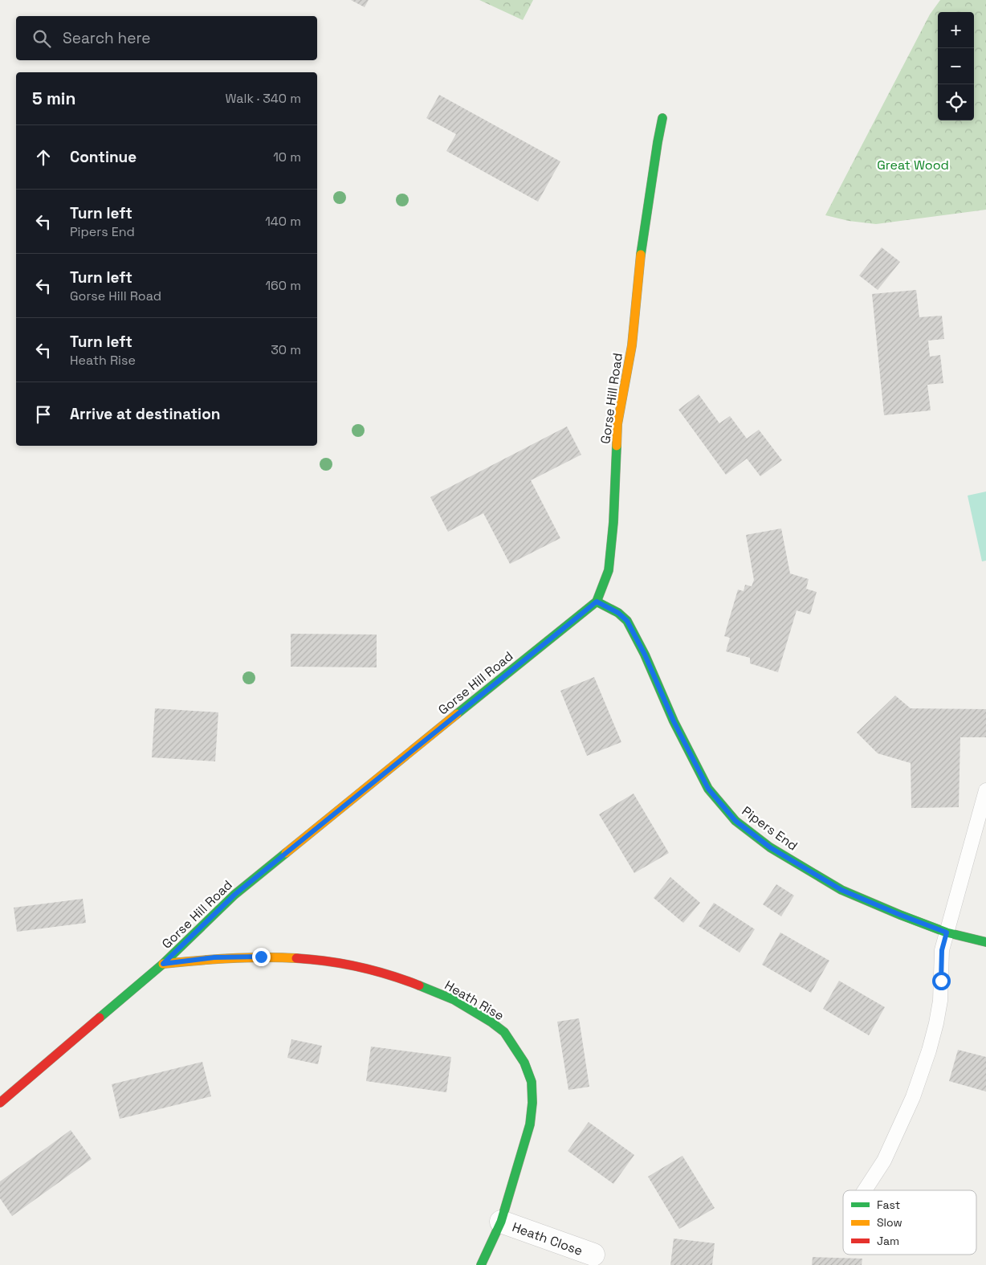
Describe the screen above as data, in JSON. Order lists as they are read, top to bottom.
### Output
{
  "streets": {
    "street": [
      "Gorse Hill Road",
      "Pipers End",
      "Heath Rise",
      "Heath Close"
    ]
  },
  "crossings": [
    ["Gorse Hill Road", "Pipers End"],
    ["Gorse Hill Road", "Heath Rise"],
    ["Heath Rise", "Heath Close"]
  ],
  "parks": ["Great Wood"],
  "legend": ["Fast", "Slow", "Jam"],
  "page": {
    "map_buttons": ["+", "−"],
    "search": "Search here",
    "heading": ["5 min", "Walk · 340 m"],
    "list": [
      ["Continue", "10 m"],
      ["Turn left", "Pipers End", "140 m"],
      ["Turn left", "Gorse Hill Road", "160 m"],
      ["Turn left", "Heath Rise", "30 m"],
      "Arrive at destination"
    ]
  }
}
